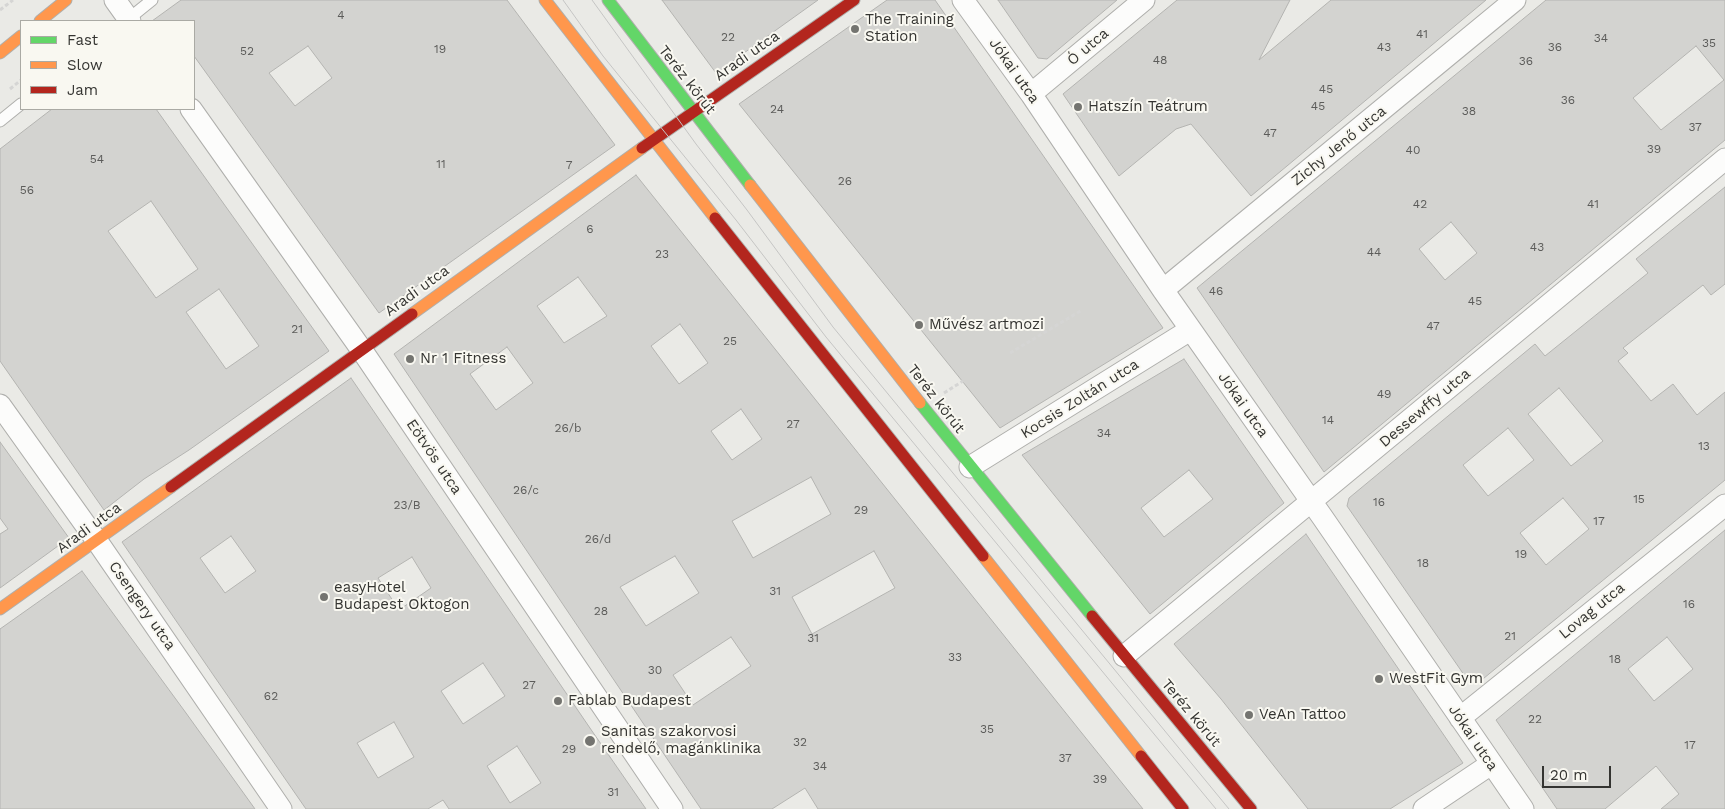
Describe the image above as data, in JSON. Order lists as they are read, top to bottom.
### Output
{
  "streets": {
    "main road": ["Aradi utca", "Teréz körút"],
    "street": [
      "Ó utca",
      "Jókai utca",
      "Zichy Jenő utca",
      "Kocsis Zoltán utca",
      "Dessewffy utca",
      "Eötvös utca",
      "Csengery utca",
      "Lovag utca"
    ]
  },
  "crossings": [
    ["Ó utca", "Jókai utca"],
    ["Aradi utca", "Teréz körút"],
    ["Aradi utca", "Eötvös utca"],
    ["Aradi utca", "Csengery utca"],
    ["Jókai utca", "Zichy Jenő utca"],
    ["Jókai utca", "Kocsis Zoltán utca"],
    ["Jókai utca", "Dessewffy utca"],
    ["Jókai utca", "Lovag utca"],
    ["Teréz körút", "Kocsis Zoltán utca"],
    ["Teréz körút", "Dessewffy utca"]
  ],
  "places": [
    "The Training Station",
    "Hatszín Teátrum",
    "Művész artmozi",
    "Nr 1 Fitness",
    "easyHotel Budapest Oktogon",
    "WestFit Gym",
    "Fablab Budapest",
    "VeAn Tattoo",
    "Sanitas szakorvosi rendelő, magánklinika"
  ],
  "house_numbers": [
    "4",
    "41",
    "22",
    "34",
    "35",
    "43",
    "36",
    "19",
    "52",
    "48",
    "36",
    "45",
    "36",
    "45",
    "24",
    "38",
    "37",
    "47",
    "39",
    "40",
    "54",
    "11",
    "7",
    "26",
    "56",
    "42",
    "41",
    "6",
    "43",
    "44",
    "23",
    "46",
    "45",
    "47",
    "21",
    "25",
    "49",
    "14",
    "27",
    "26/b",
    "34",
    "13",
    "26/c",
    "15",
    "16",
    "23/B",
    "29",
    "17",
    "26/d",
    "19",
    "18",
    "31",
    "16",
    "28",
    "21",
    "31",
    "33",
    "18",
    "30",
    "27",
    "62",
    "22",
    "35",
    "32",
    "17",
    "29",
    "37",
    "34",
    "39",
    "31"
  ],
  "legend": ["Fast", "Slow", "Jam"],
  "scale_bar": "20 m"
}
